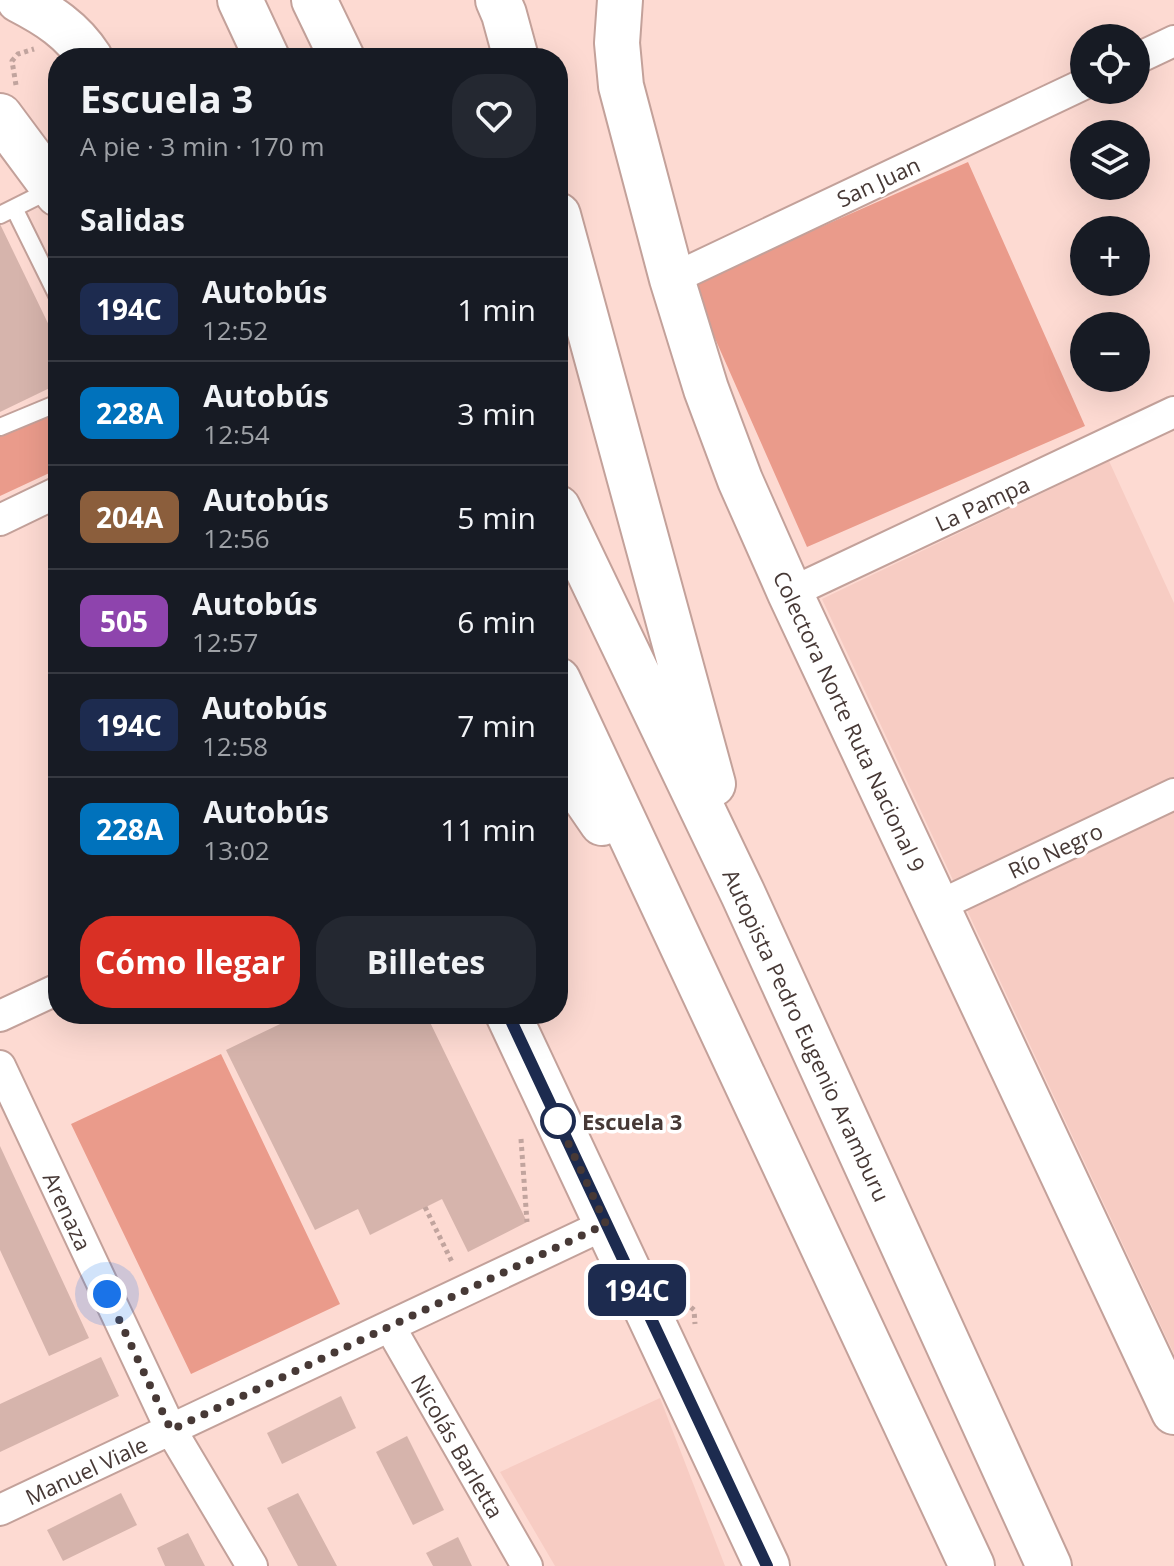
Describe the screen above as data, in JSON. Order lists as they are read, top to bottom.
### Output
{
  "streets": {
    "main road": ["Colectora Norte Ruta Nacional 9", "Autopista Pedro Eugenio Aramburu"],
    "street": [
      "San Juan",
      "La Pampa",
      "Río Negro",
      "Arenaza",
      "Nicolás Barletta",
      "Manuel Viale"
    ]
  },
  "crossings": [
    ["San Juan", "Colectora Norte Ruta Nacional 9"],
    ["La Pampa", "Colectora Norte Ruta Nacional 9"],
    ["Colectora Norte Ruta Nacional 9", "Río Negro"],
    ["Arenaza", "Manuel Viale"],
    ["Nicolás Barletta", "Manuel Viale"]
  ],
  "places": ["Escuela 3"],
  "lines": ["bus line 194C"],
  "page": {
    "on_map": "194C",
    "map_buttons": ["+", "−"],
    "heading": [
      ["Escuela 3", "A pie · 3 min · 170 m"],
      "Salidas"
    ],
    "list": [
      {
        "mark": "194C",
        "name": "Autobús",
        "note": "12:52",
        "value": "1 min"
      },
      {
        "mark": "228A",
        "name": "Autobús",
        "note": "12:54",
        "value": "3 min"
      },
      {
        "mark": "204A",
        "name": "Autobús",
        "note": "12:56",
        "value": "5 min"
      },
      {
        "mark": "505",
        "name": "Autobús",
        "note": "12:57",
        "value": "6 min"
      },
      {
        "mark": "194C",
        "name": "Autobús",
        "note": "12:58",
        "value": "7 min"
      },
      {
        "mark": "228A",
        "name": "Autobús",
        "note": "13:02",
        "value": "11 min"
      }
    ],
    "buttons": ["Cómo llegar", "Billetes"]
  }
}
